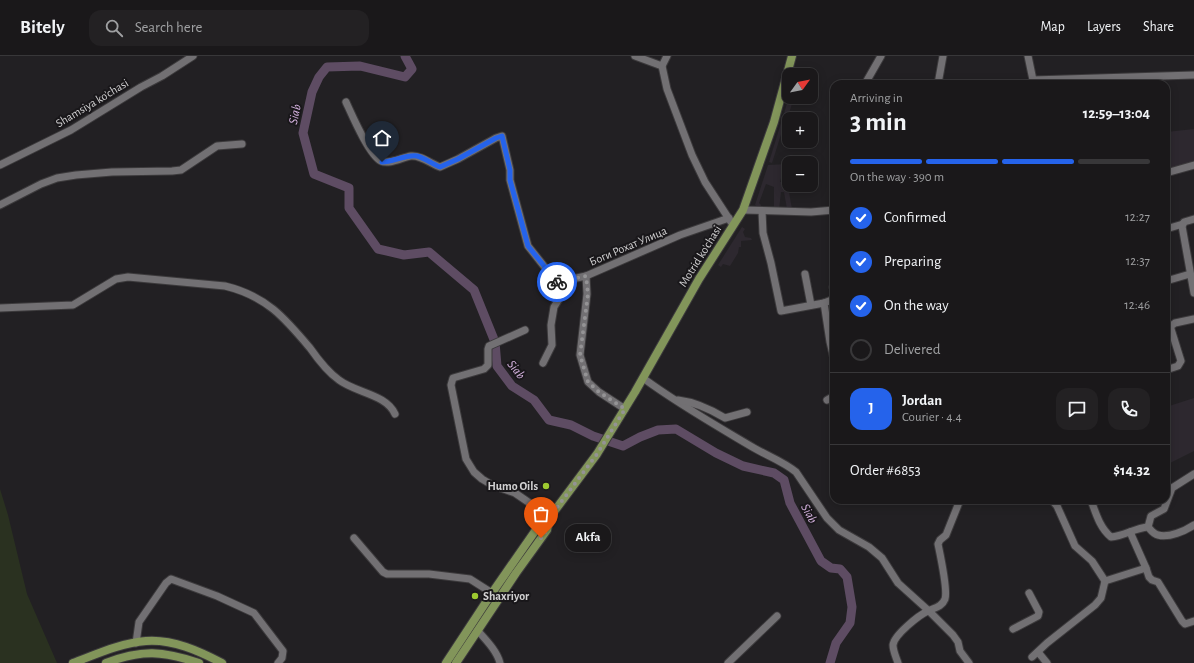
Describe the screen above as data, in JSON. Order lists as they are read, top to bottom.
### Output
{
  "streets": {
    "main road": ["Motrid ko'chasi"],
    "street": ["Shamsiya ko'chasi", "Боги Рохат Улица"]
  },
  "crossings": [
    ["Боги Рохат Улица", "Motrid ko'chasi"]
  ],
  "water": ["Siab"],
  "places": ["Humo Oils", "Akfa", "Shaxriyor"],
  "north": "top right",
  "page": {
    "header": "Bitely",
    "search": "Search here",
    "nav": ["Map", "Layers", "Share"],
    "map_buttons": ["+", "−"],
    "heading": ["3 min", "Arriving in", "12:59–13:04"],
    "panel": [
      "Jordan",
      "Courier · 4.4",
      "Order #6853",
      "$14.32"
    ],
    "bar": "On the way · 390 m",
    "list": [
      ["Confirmed", "12:27"],
      ["Preparing", "12:37"],
      ["On the way", "12:46"],
      "Delivered"
    ],
    "round": "J",
    "bubble": "Akfa"
  }
}
